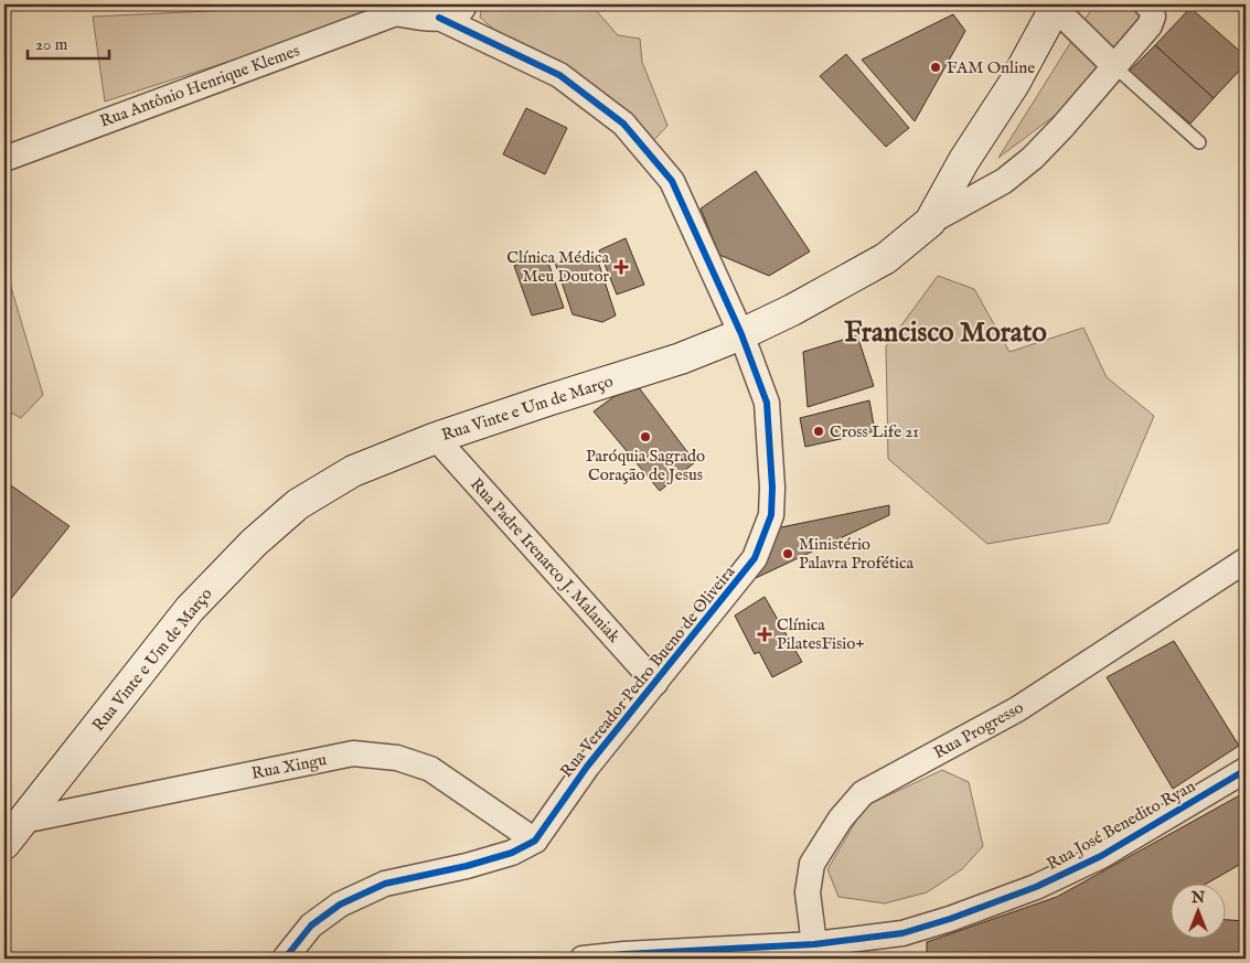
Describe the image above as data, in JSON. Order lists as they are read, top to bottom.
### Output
{
  "streets": {
    "main road": ["Rua Vinte e Um de Março"],
    "street": [
      "Rua Antônio Henrique Klemes",
      "Rua Padre Irenarco J. Malaniak",
      "Rua Vereador Pedro Bueno de Oliveira",
      "Rua Progresso",
      "Rua Xingu",
      "Rua José Benedito Ryan"
    ]
  },
  "crossings": [
    ["Rua Vinte e Um de Março", "Rua Padre Irenarco J. Malaniak"],
    ["Rua Vinte e Um de Março", "Rua Vereador Pedro Bueno de Oliveira"],
    ["Rua Vinte e Um de Março", "Rua Xingu"],
    ["Rua Padre Irenarco J. Malaniak", "Rua Vereador Pedro Bueno de Oliveira"],
    ["Rua Vereador Pedro Bueno de Oliveira", "Rua Xingu"],
    ["Rua Progresso", "Rua José Benedito Ryan"]
  ],
  "districts": ["Francisco Morato"],
  "places": {
    "other": [
      "FAM Online",
      "Cross Life 21",
      "Paróquia Sagrado Coração de Jesus",
      "Ministério Palavra Profética"
    ],
    "health": ["Clínica Médica Meu Doutor", "Clínica PilatesFisio+"]
  },
  "scale_bar": "20 m",
  "north": "top"
}
